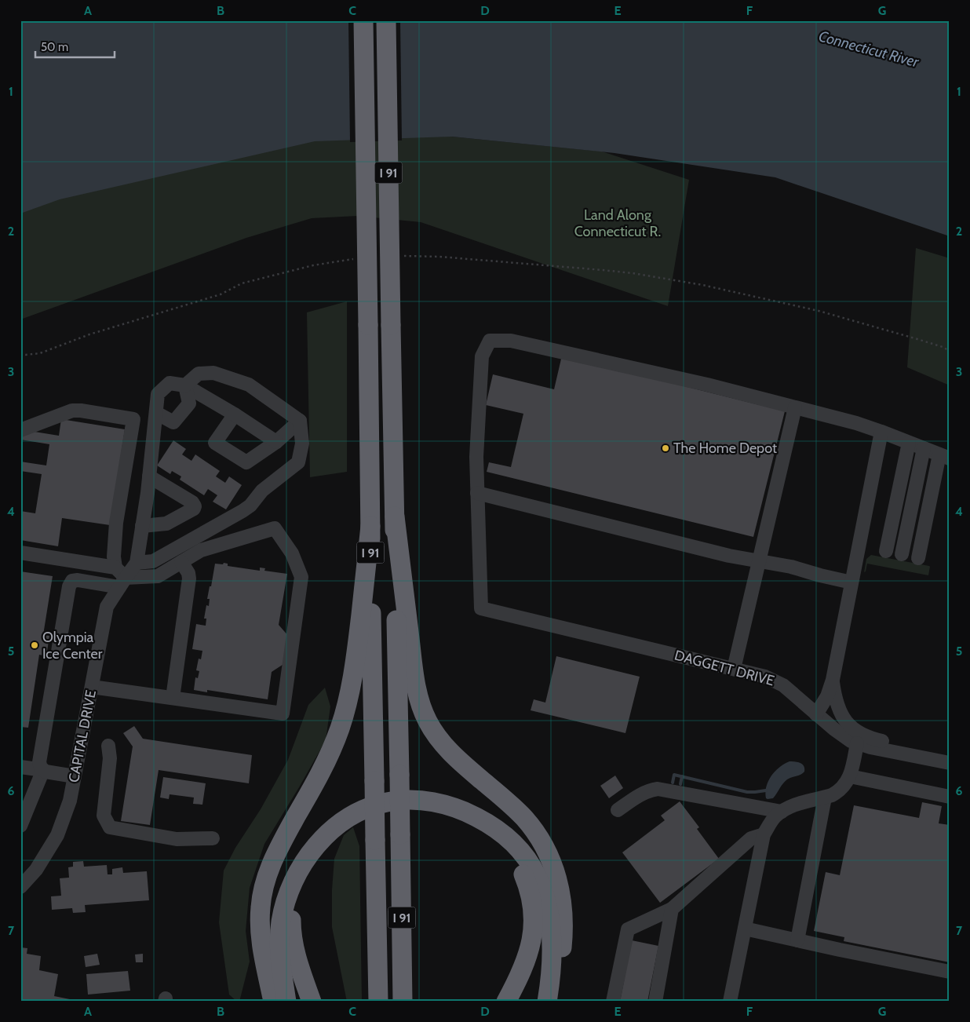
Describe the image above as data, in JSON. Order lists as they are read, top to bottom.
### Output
{
  "streets": {
    "highway": ["I 91"],
    "street": ["DAGGETT DRIVE", "CAPITAL DRIVE"]
  },
  "water": ["Connecticut River"],
  "parks": ["Land Along Connecticut R."],
  "places": ["The Home Depot", "Olympia Ice Center"],
  "scale_bar": "50 m",
  "grid": {
    "columns": [
      "A",
      "B",
      "C",
      "D",
      "E",
      "F",
      "G"
    ],
    "rows": [
      "1",
      "2",
      "3",
      "4",
      "5",
      "6",
      "7"
    ]
  }
}
